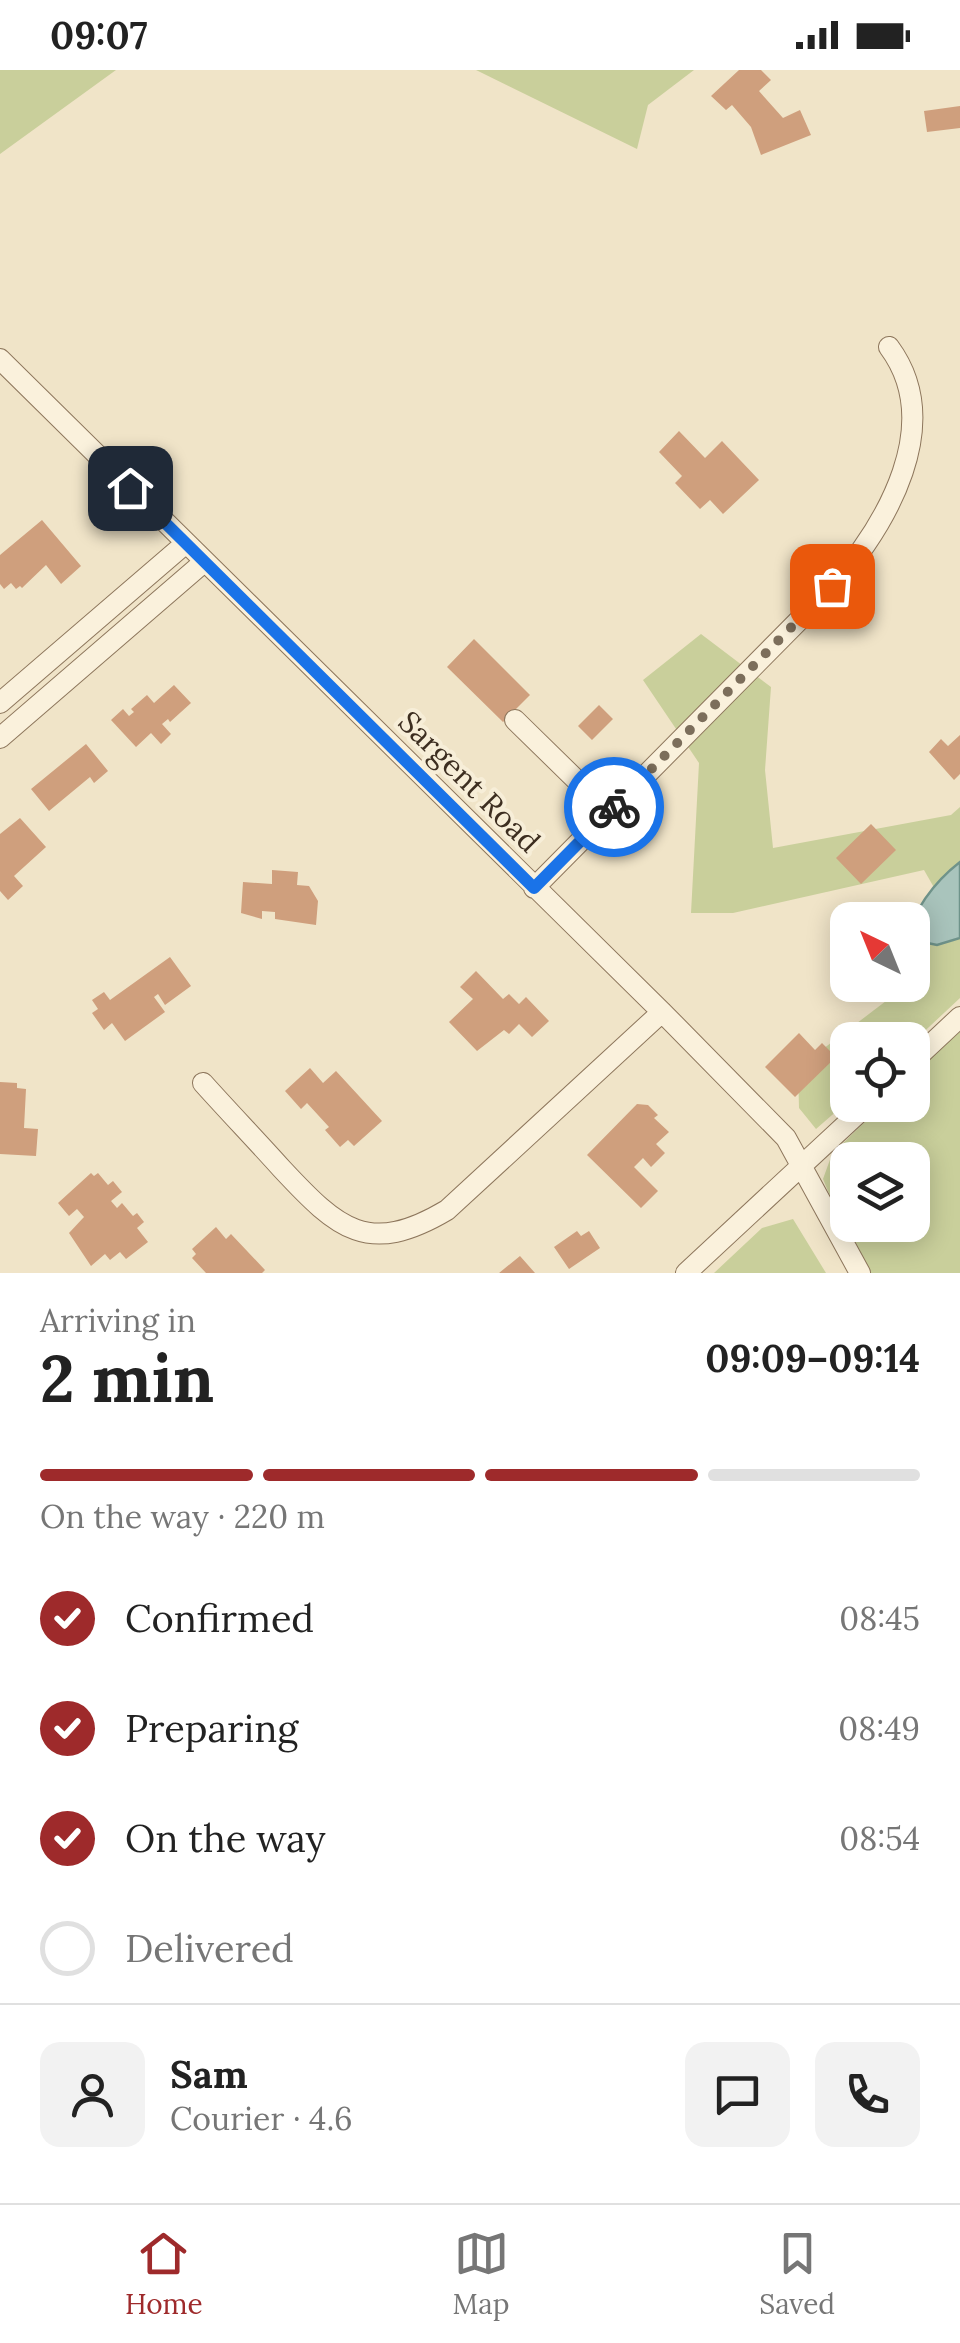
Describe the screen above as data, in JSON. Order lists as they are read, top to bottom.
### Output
{
  "streets": {
    "street": ["Sargent Road"]
  },
  "north": "top left",
  "page": {
    "status": "09:07",
    "heading": ["2 min", "Arriving in", "09:09–09:14"],
    "panel": ["Sam", "Courier · 4.6"],
    "bar": "On the way · 220 m",
    "list": [
      ["Confirmed", "08:45"],
      ["Preparing", "08:49"],
      ["On the way", "08:54"],
      "Delivered"
    ],
    "tabs": ["Home", "Map", "Saved"]
  }
}
